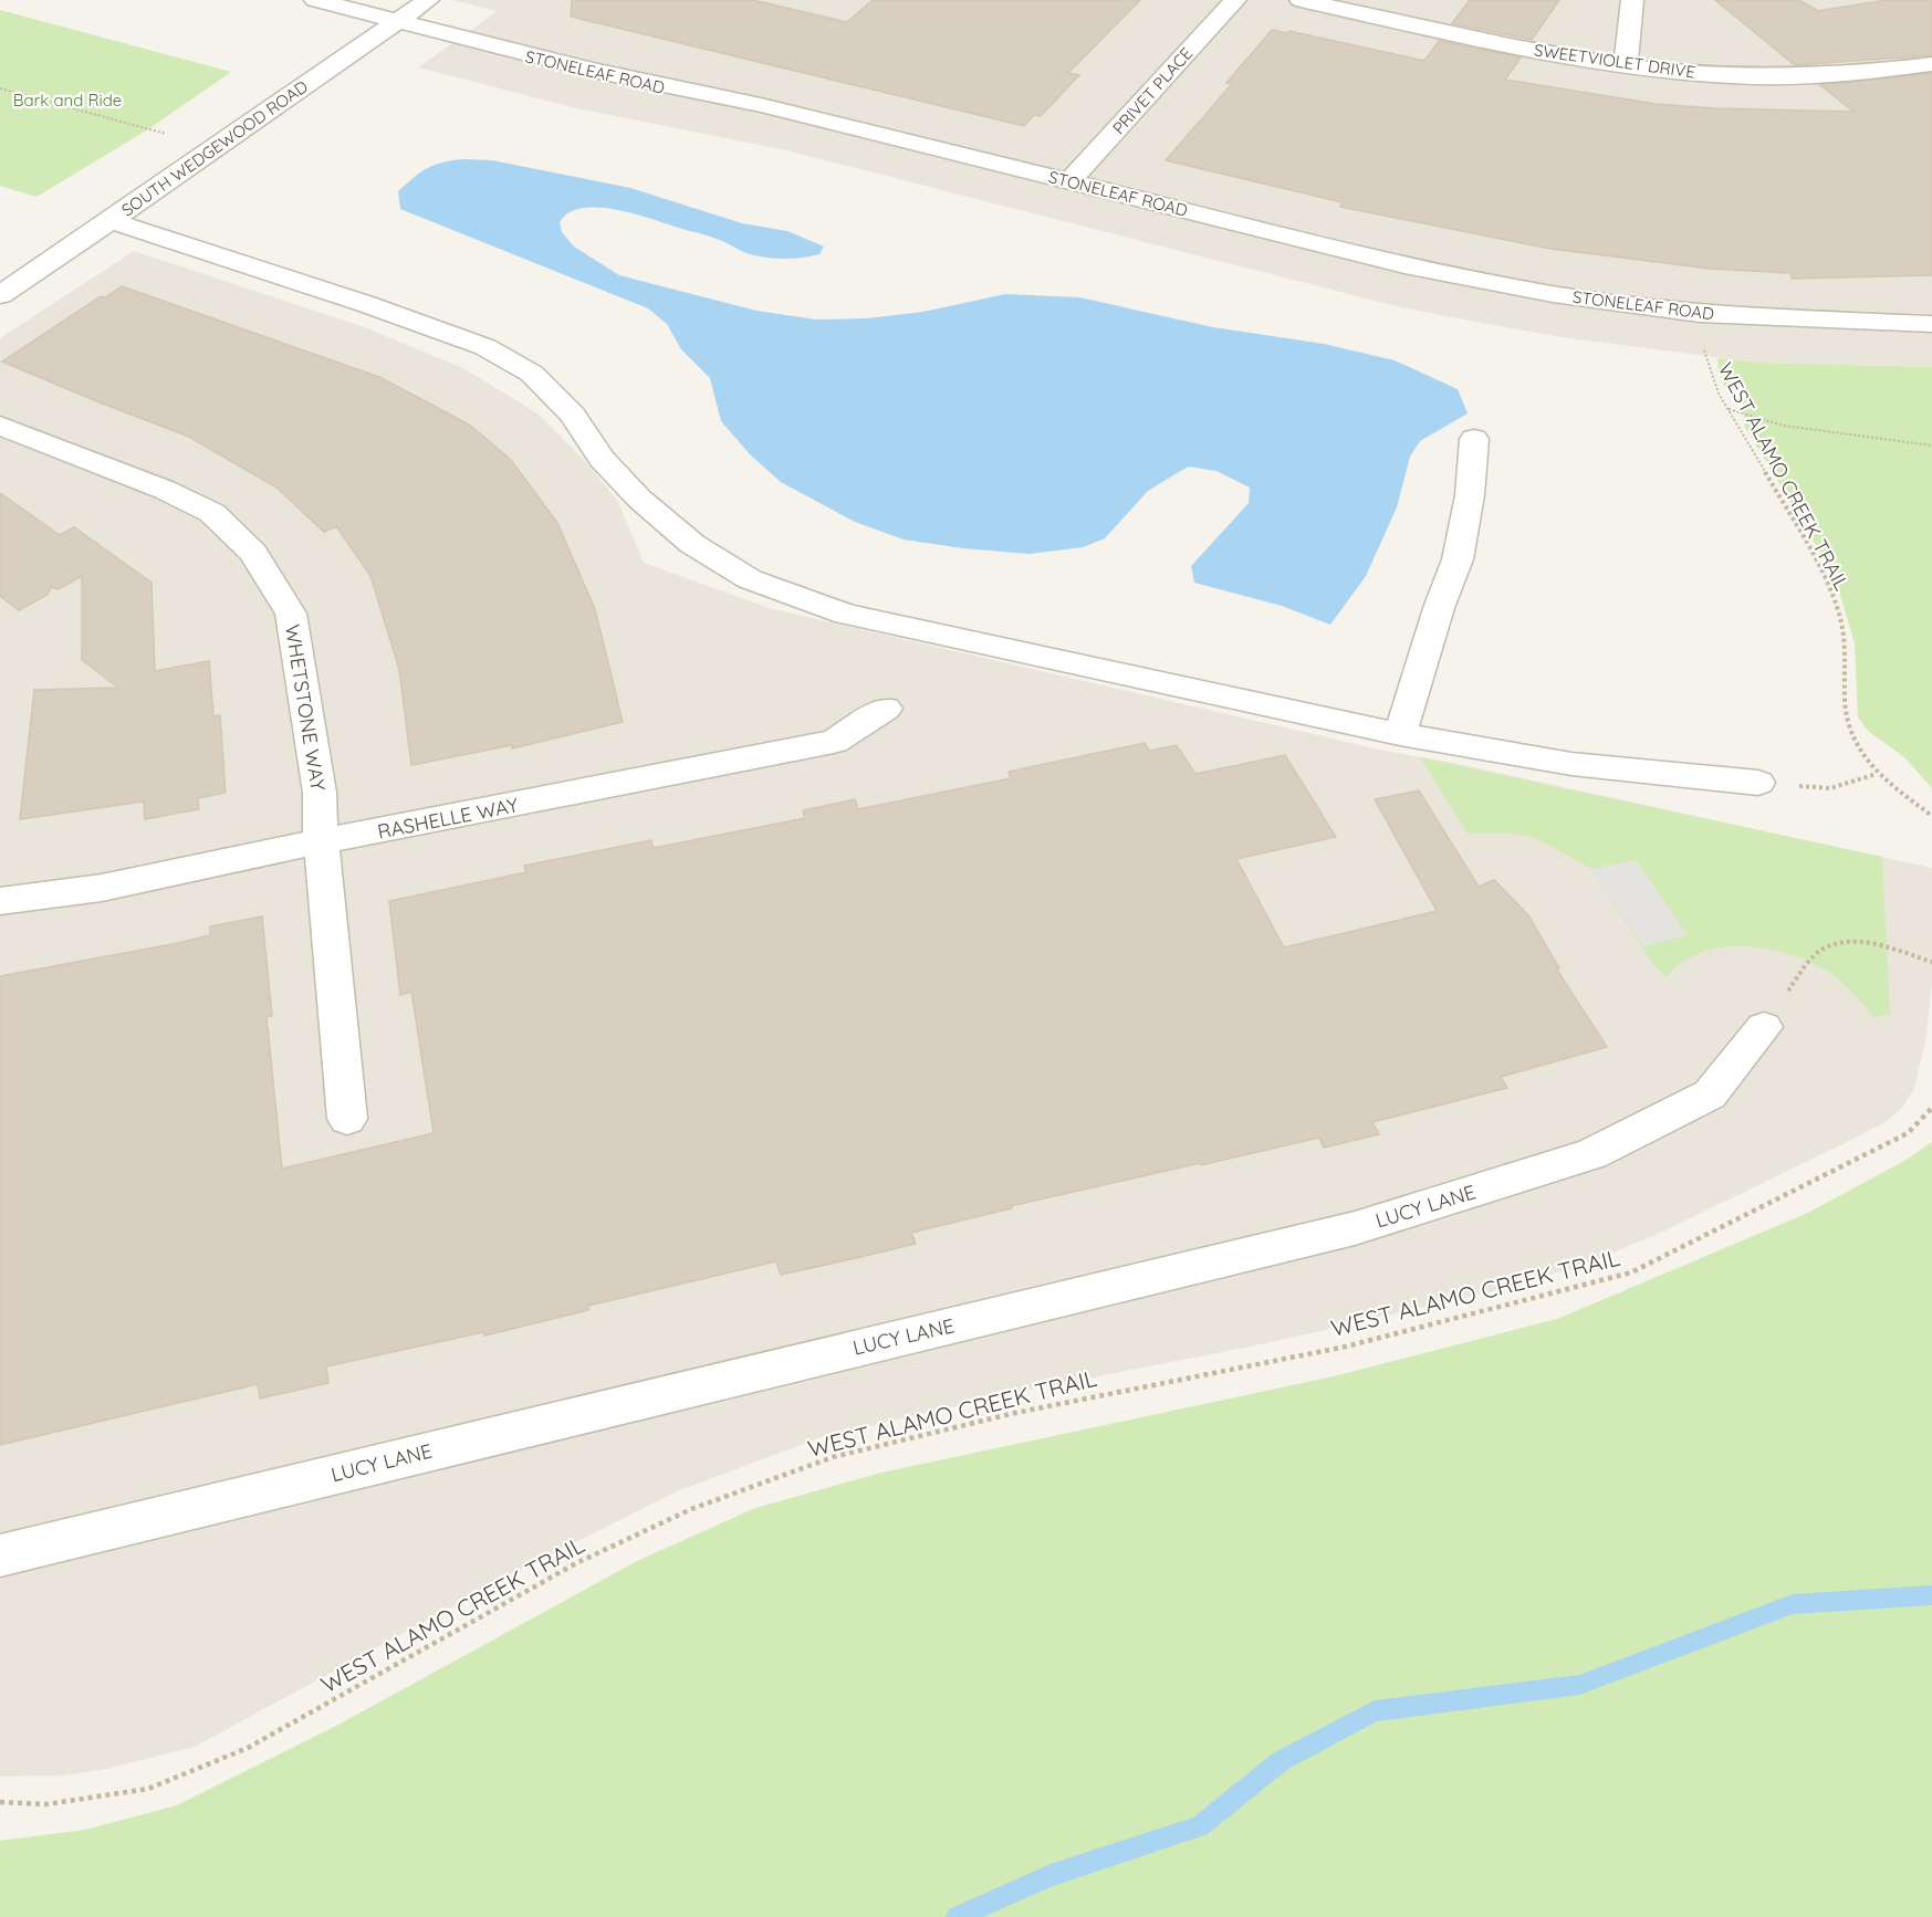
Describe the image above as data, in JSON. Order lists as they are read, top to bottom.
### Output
{
  "streets": {
    "street": [
      "SWEETVIOLET DRIVE",
      "STONELEAF ROAD",
      "PRIVET PLACE",
      "SOUTH WEDGEWOOD ROAD",
      "WHETSTONE WAY",
      "RASHELLE WAY",
      "LUCY LANE"
    ],
    "path": ["WEST ALAMO CREEK TRAIL"]
  },
  "crossings": [
    ["STONELEAF ROAD", "PRIVET PLACE"],
    ["STONELEAF ROAD", "SOUTH WEDGEWOOD ROAD"],
    ["STONELEAF ROAD", "WEST ALAMO CREEK TRAIL"],
    ["WHETSTONE WAY", "RASHELLE WAY"]
  ],
  "parks": ["Bark and Ride"]
}
